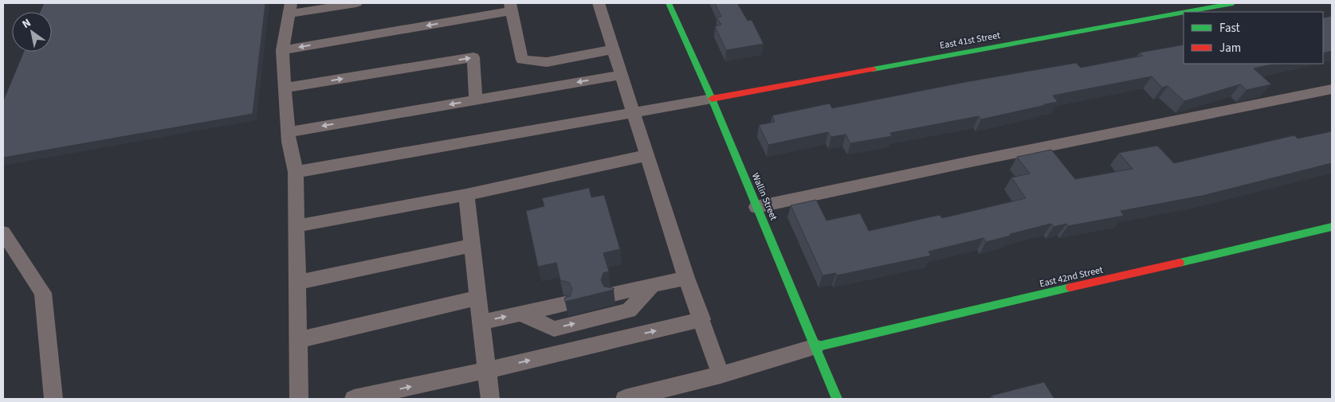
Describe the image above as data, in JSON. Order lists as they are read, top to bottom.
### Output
{
  "streets": {
    "street": ["East 41st Street", "Wallin Street", "East 42nd Street"]
  },
  "crossings": [
    ["East 41st Street", "Wallin Street"],
    ["Wallin Street", "East 42nd Street"]
  ],
  "legend": ["Fast", "Jam"],
  "north": "top left"
}
